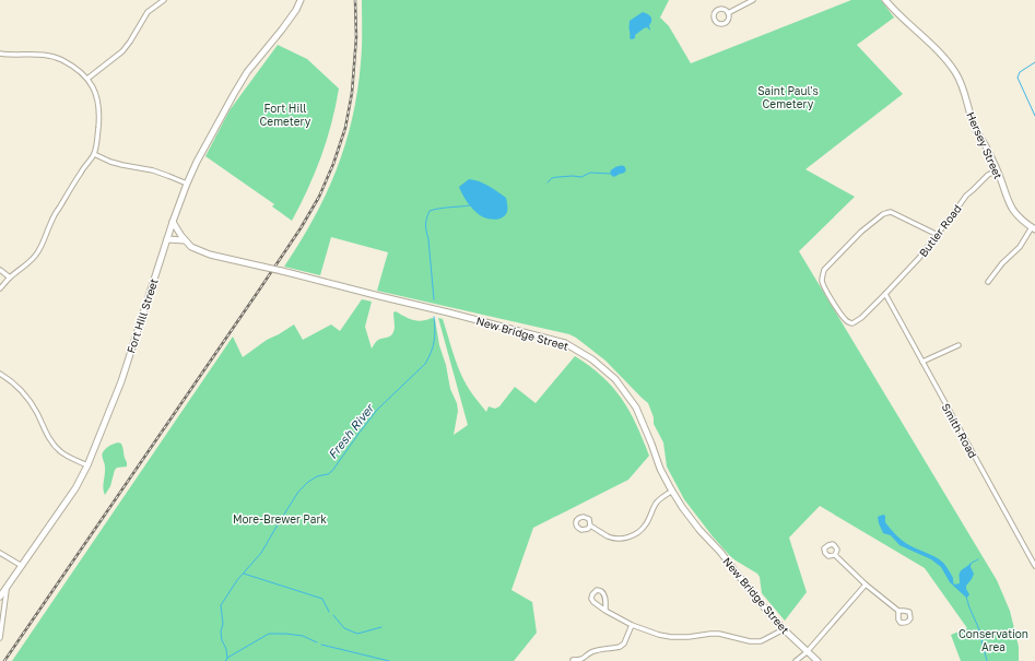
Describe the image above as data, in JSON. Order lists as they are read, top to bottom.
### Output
{
  "streets": {
    "street": [
      "Hersey Street",
      "Butler Road",
      "Fort Hill Street",
      "New Bridge Street",
      "Smith Road"
    ]
  },
  "crossings": [
    ["Hersey Street", "Butler Road"],
    ["Butler Road", "Smith Road"],
    ["Fort Hill Street", "New Bridge Street"]
  ],
  "water": ["Fresh River"],
  "parks": [
    "Saint Paul's Cemetery",
    "Fort Hill Cemetery",
    "More-Brewer Park",
    "Conservation Area"
  ]
}
